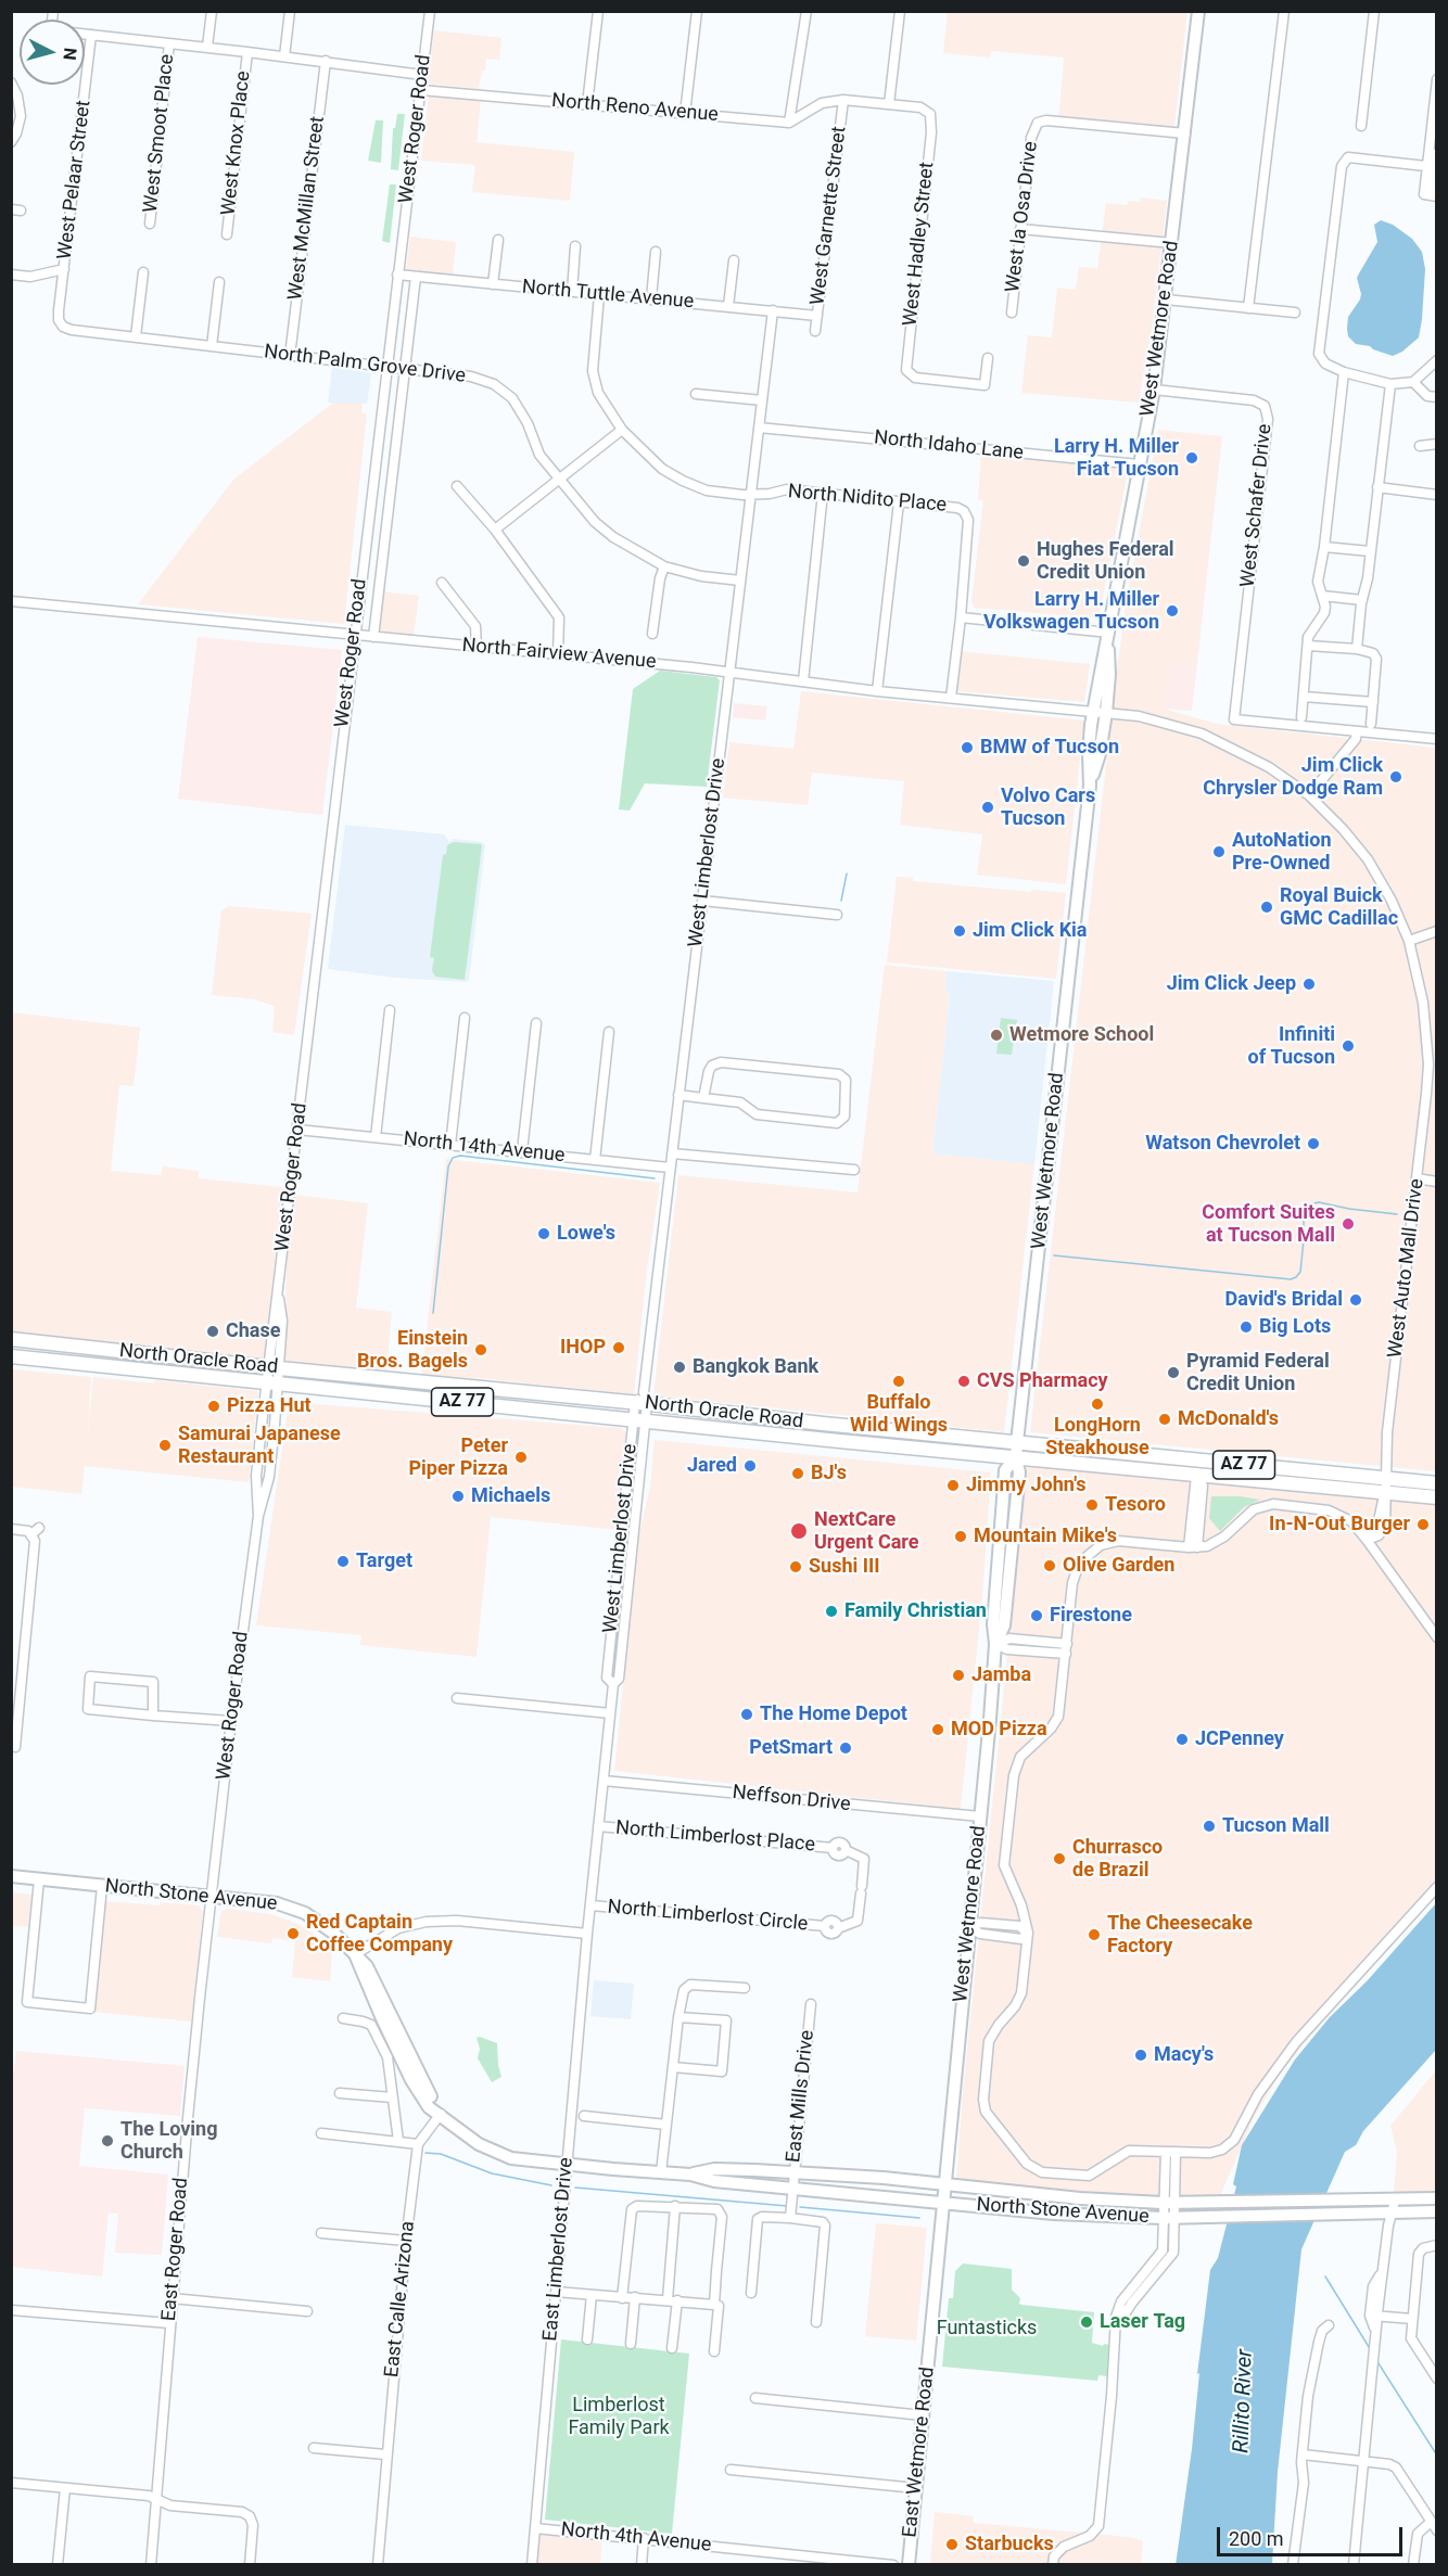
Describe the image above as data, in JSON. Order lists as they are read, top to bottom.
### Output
{
  "streets": {
    "highway": ["North Oracle Road", "AZ 77"],
    "main road": ["West Wetmore Road", "North Stone Avenue", "East Wetmore Road"],
    "street": [
      "North Reno Avenue",
      "West Roger Road",
      "West Smoot Place",
      "West Knox Place",
      "West Pelaar Street",
      "West McMillan Street",
      "West Garnette Street",
      "West la Osa Drive",
      "West Hadley Street",
      "North Tuttle Avenue",
      "North Palm Grove Drive",
      "North Idaho Lane",
      "North Nidito Place",
      "West Schafer Drive",
      "North Fairview Avenue",
      "West Limberlost Drive",
      "North 14th Avenue",
      "West Auto Mall Drive",
      "Neffson Drive",
      "North Limberlost Place",
      "North Limberlost Circle",
      "East Mills Drive",
      "East Roger Road",
      "East Limberlost Drive",
      "East Calle Arizona",
      "North 4th Avenue"
    ]
  },
  "crossings": [
    ["North Reno Avenue", "West Roger Road"],
    ["West Roger Road", "North Tuttle Avenue"],
    ["West Roger Road", "North Palm Grove Drive"],
    ["West Roger Road", "North Fairview Avenue"],
    ["West Roger Road", "North 14th Avenue"],
    ["West Roger Road", "North Oracle Road"],
    ["West Roger Road", "North Stone Avenue"],
    ["West Roger Road", "East Roger Road"],
    ["West Pelaar Street", "North Palm Grove Drive"],
    ["West McMillan Street", "North Palm Grove Drive"],
    ["West Garnette Street", "North Tuttle Avenue"],
    ["West la Osa Drive", "West Wetmore Road"],
    ["North Tuttle Avenue", "North Nidito Place"],
    ["North Tuttle Avenue", "West Limberlost Drive"],
    ["West Wetmore Road", "North Idaho Lane"],
    ["West Wetmore Road", "West Schafer Drive"],
    ["West Wetmore Road", "North Fairview Avenue"],
    ["West Wetmore Road", "West Auto Mall Drive"],
    ["West Wetmore Road", "North Oracle Road"],
    ["West Wetmore Road", "Neffson Drive"],
    ["West Wetmore Road", "North Stone Avenue"],
    ["West Wetmore Road", "East Wetmore Road"],
    ["North Palm Grove Drive", "West Limberlost Drive"],
    ["North Idaho Lane", "West Limberlost Drive"],
    ["North Nidito Place", "West Limberlost Drive"],
    ["North Fairview Avenue", "West Limberlost Drive"],
    ["North Fairview Avenue", "West Auto Mall Drive"],
    ["West Limberlost Drive", "North 14th Avenue"],
    ["West Limberlost Drive", "North Oracle Road"],
    ["West Limberlost Drive", "Neffson Drive"],
    ["West Limberlost Drive", "North Limberlost Place"],
    ["West Limberlost Drive", "North Limberlost Circle"],
    ["West Limberlost Drive", "East Limberlost Drive"],
    ["West Auto Mall Drive", "North Oracle Road"],
    ["North Limberlost Place", "North Limberlost Circle"],
    ["North Stone Avenue", "East Mills Drive"],
    ["North Stone Avenue", "East Roger Road"],
    ["North Stone Avenue", "East Limberlost Drive"],
    ["North Stone Avenue", "East Wetmore Road"],
    ["East Limberlost Drive", "North 4th Avenue"]
  ],
  "water": ["Rillito River"],
  "parks": ["Funtasticks", "Limberlost Family Park"],
  "places": [
    "Larry H. Miller Fiat Tucson",
    "Hughes Federal Credit Union",
    "Larry H. Miller Volkswagen Tucson",
    "BMW of Tucson",
    "Jim Click Chrysler Dodge Ram",
    "Volvo Cars Tucson",
    "AutoNation Pre-Owned",
    "Royal Buick GMC Cadillac",
    "Jim Click Kia",
    "Jim Click Jeep",
    "Wetmore School",
    "Infiniti of Tucson",
    "Watson Chevrolet",
    "Comfort Suites at Tucson Mall",
    "Lowe's",
    "David's Bridal",
    "Big Lots",
    "Chase",
    "IHOP",
    "Einstein Bros. Bagels",
    "Bangkok Bank",
    "Pyramid Federal Credit Union",
    "Buffalo Wild Wings",
    "CVS Pharmacy",
    "LongHorn Steakhouse",
    "Pizza Hut",
    "McDonald's",
    "Samurai Japanese Restaurant",
    "Peter Piper Pizza",
    "Jared",
    "BJ's",
    "Jimmy John's",
    "Michaels",
    "Tesoro",
    "In-N-Out Burger",
    "NextCare Urgent Care",
    "Mountain Mike's",
    "Target",
    "Olive Garden",
    "Sushi III",
    "Family Christian",
    "Firestone",
    "Jamba",
    "The Home Depot",
    "MOD Pizza",
    "JCPenney",
    "PetSmart",
    "Tucson Mall",
    "Churrasco de Brazil",
    "Red Captain Coffee Company",
    "The Cheesecake Factory",
    "Macy's",
    "The Loving Church",
    "Laser Tag",
    "Starbucks"
  ],
  "scale_bar": "200 m",
  "north": "right"
}
